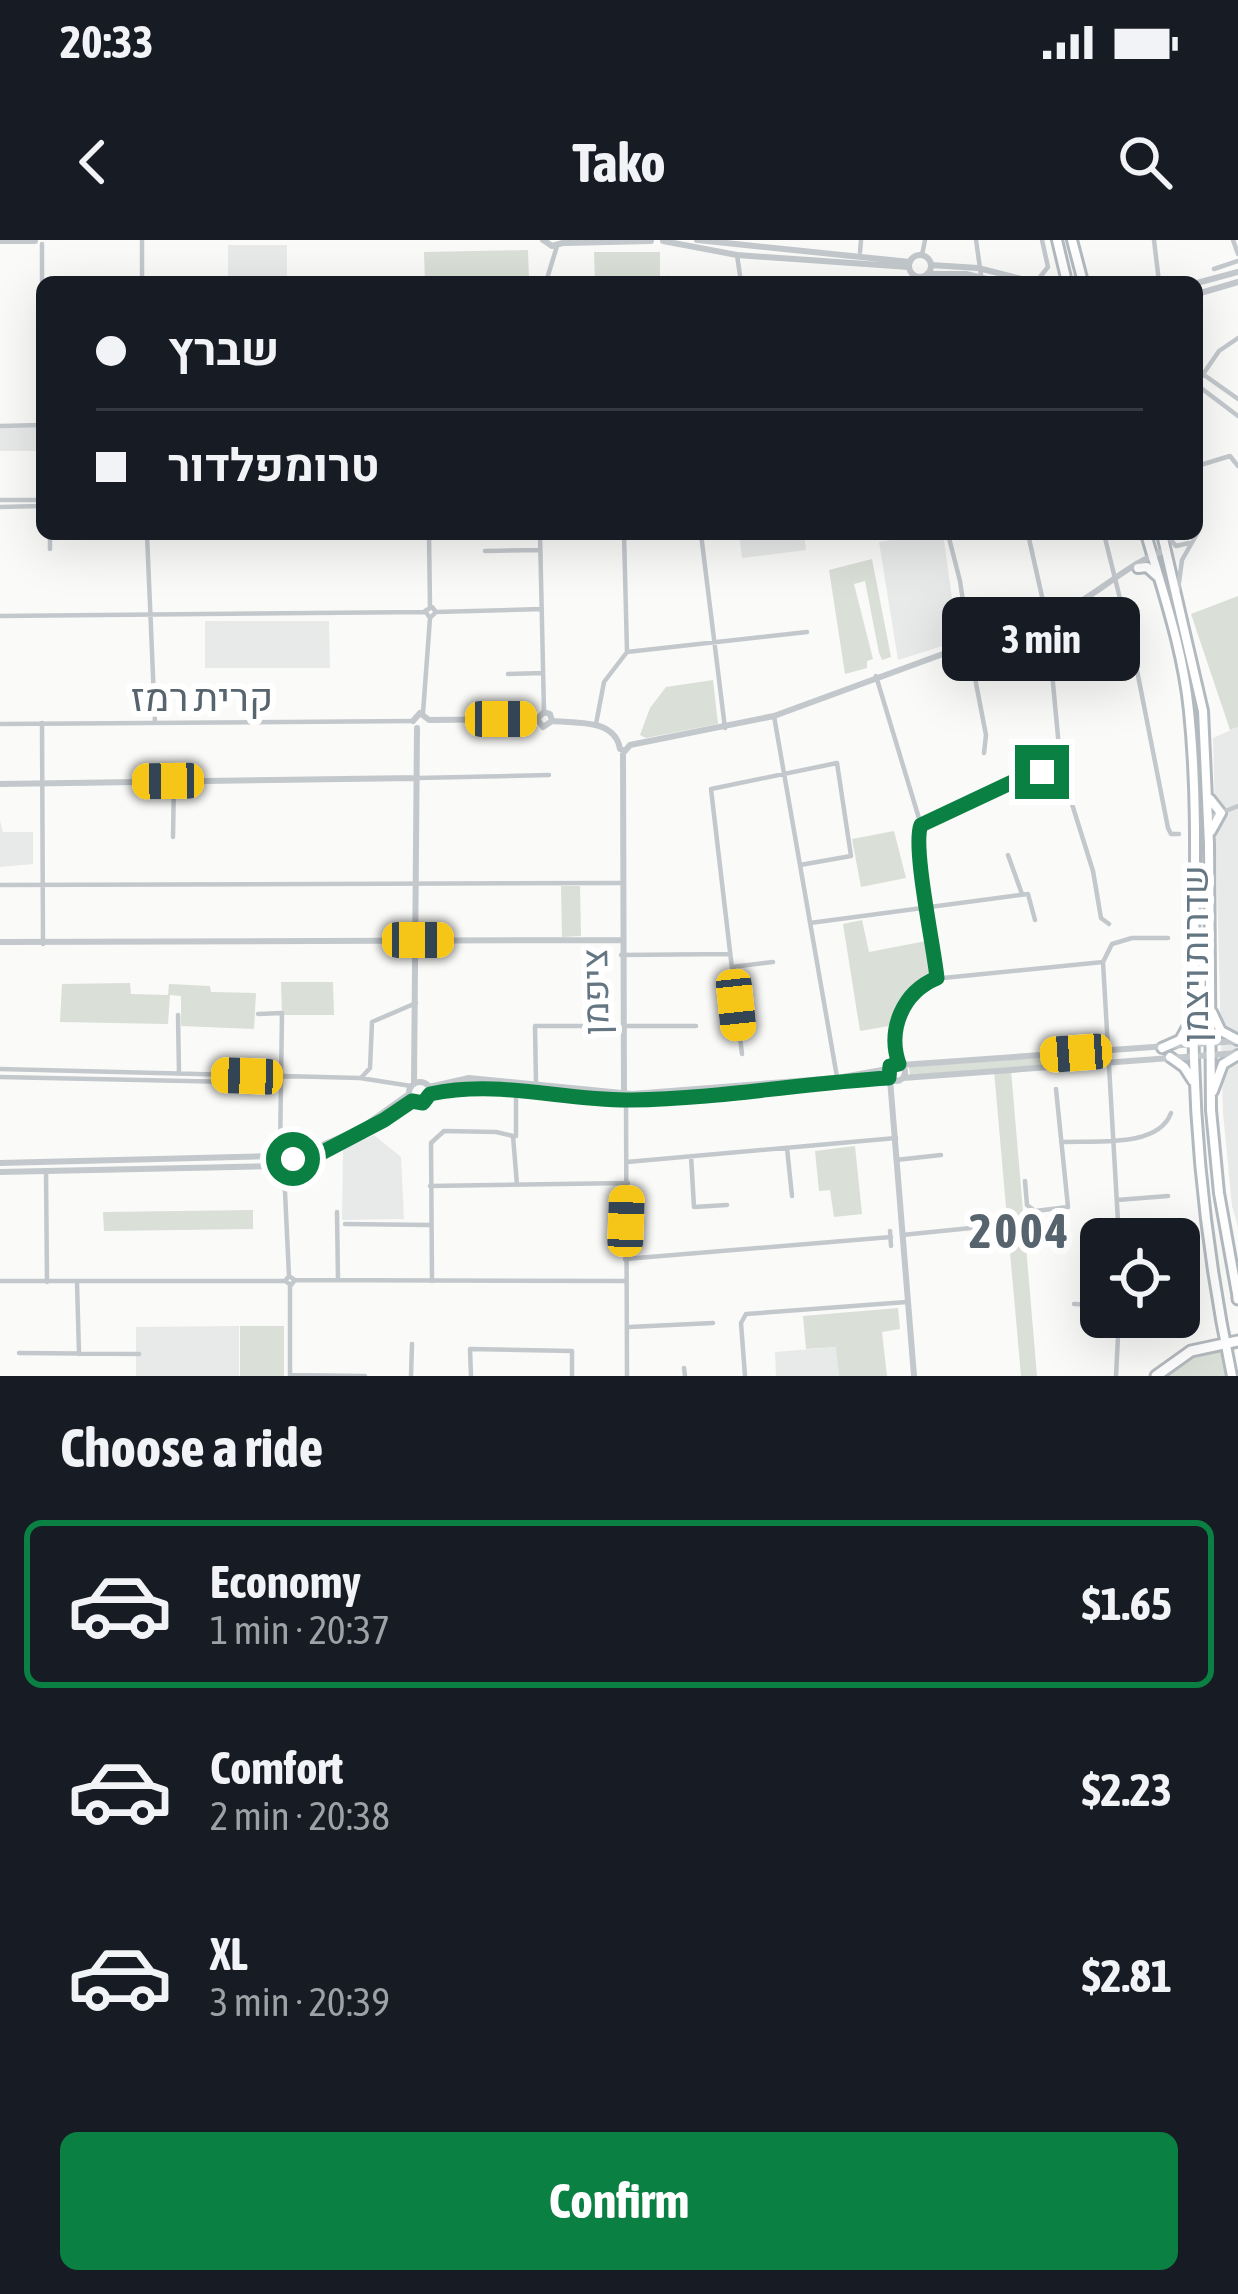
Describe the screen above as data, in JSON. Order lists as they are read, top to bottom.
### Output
{
  "streets": {
    "main road": ["שדרות ויצמן"],
    "street": ["ציפמן"]
  },
  "districts": ["קרית רמז", "2004"],
  "page": {
    "status": "20:33",
    "header": "Tako",
    "banner": ["שברץ", "טרומפלדור"],
    "bubble": "3 min",
    "heading": "Choose a ride",
    "list": [
      {
        "name": "Economy",
        "note": "1 min · 20:37",
        "value": "$1.65"
      },
      {
        "name": "Comfort",
        "note": "2 min · 20:38",
        "value": "$2.23"
      },
      {
        "name": "XL",
        "note": "3 min · 20:39",
        "value": "$2.81"
      }
    ],
    "buttons": "Confirm"
  }
}
